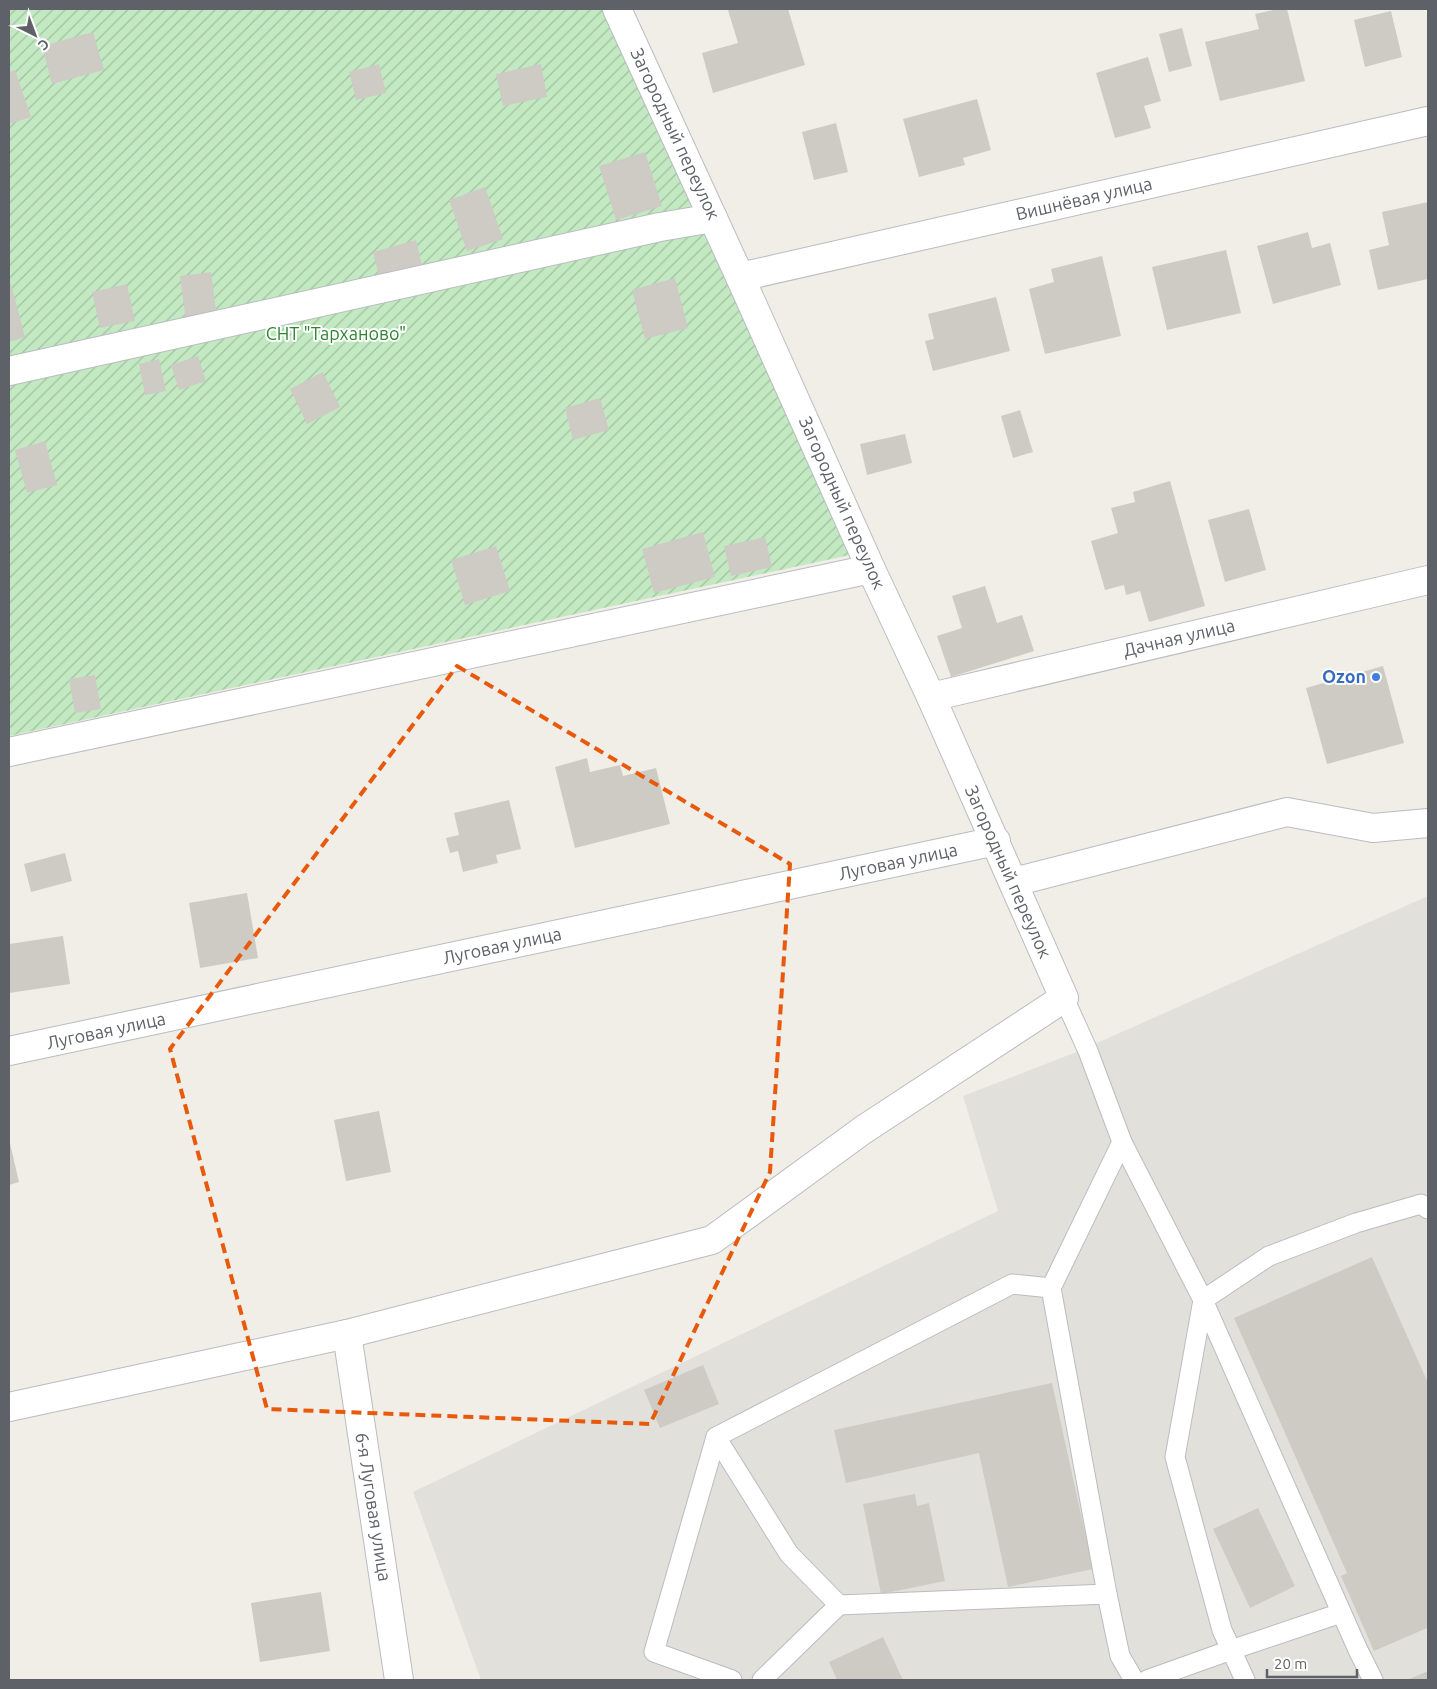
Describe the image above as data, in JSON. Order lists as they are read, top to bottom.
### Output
{
  "streets": {
    "street": [
      "Загородный переулок",
      "Вишнёвая улица",
      "Дачная улица",
      "Луговая улица",
      "6-я Луговая улица"
    ]
  },
  "crossings": [
    ["Загородный переулок", "Вишнёвая улица"],
    ["Загородный переулок", "Дачная улица"],
    ["Загородный переулок", "Луговая улица"]
  ],
  "parks": ["СНТ \"Тарханово\""],
  "places": ["Ozon"],
  "scale_bar": "20 m",
  "north": "bottom right"
}
